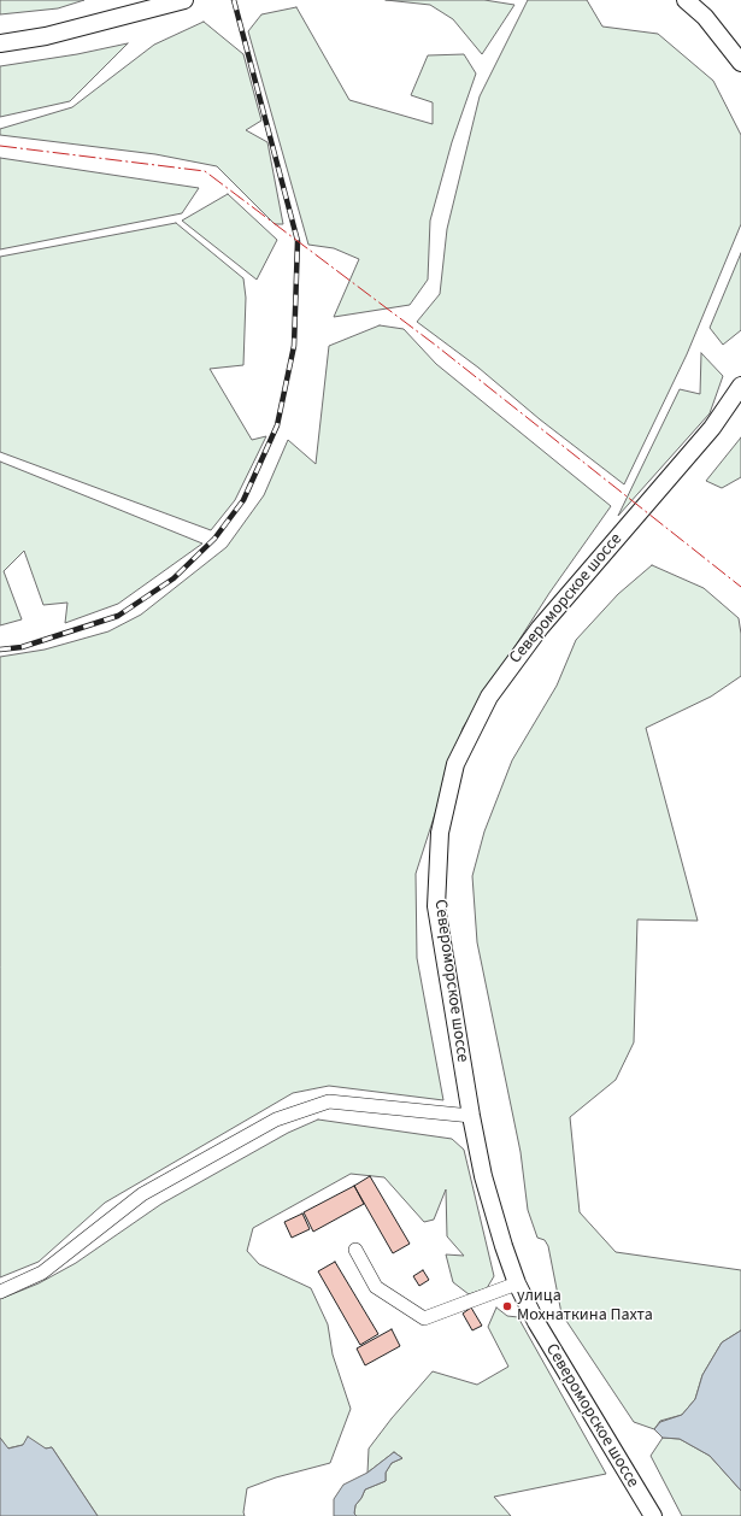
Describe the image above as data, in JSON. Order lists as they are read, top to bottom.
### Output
{
  "streets": {
    "main road": ["Североморское шоссе"]
  },
  "places": ["улица Мохнаткина Пахта"]
}
